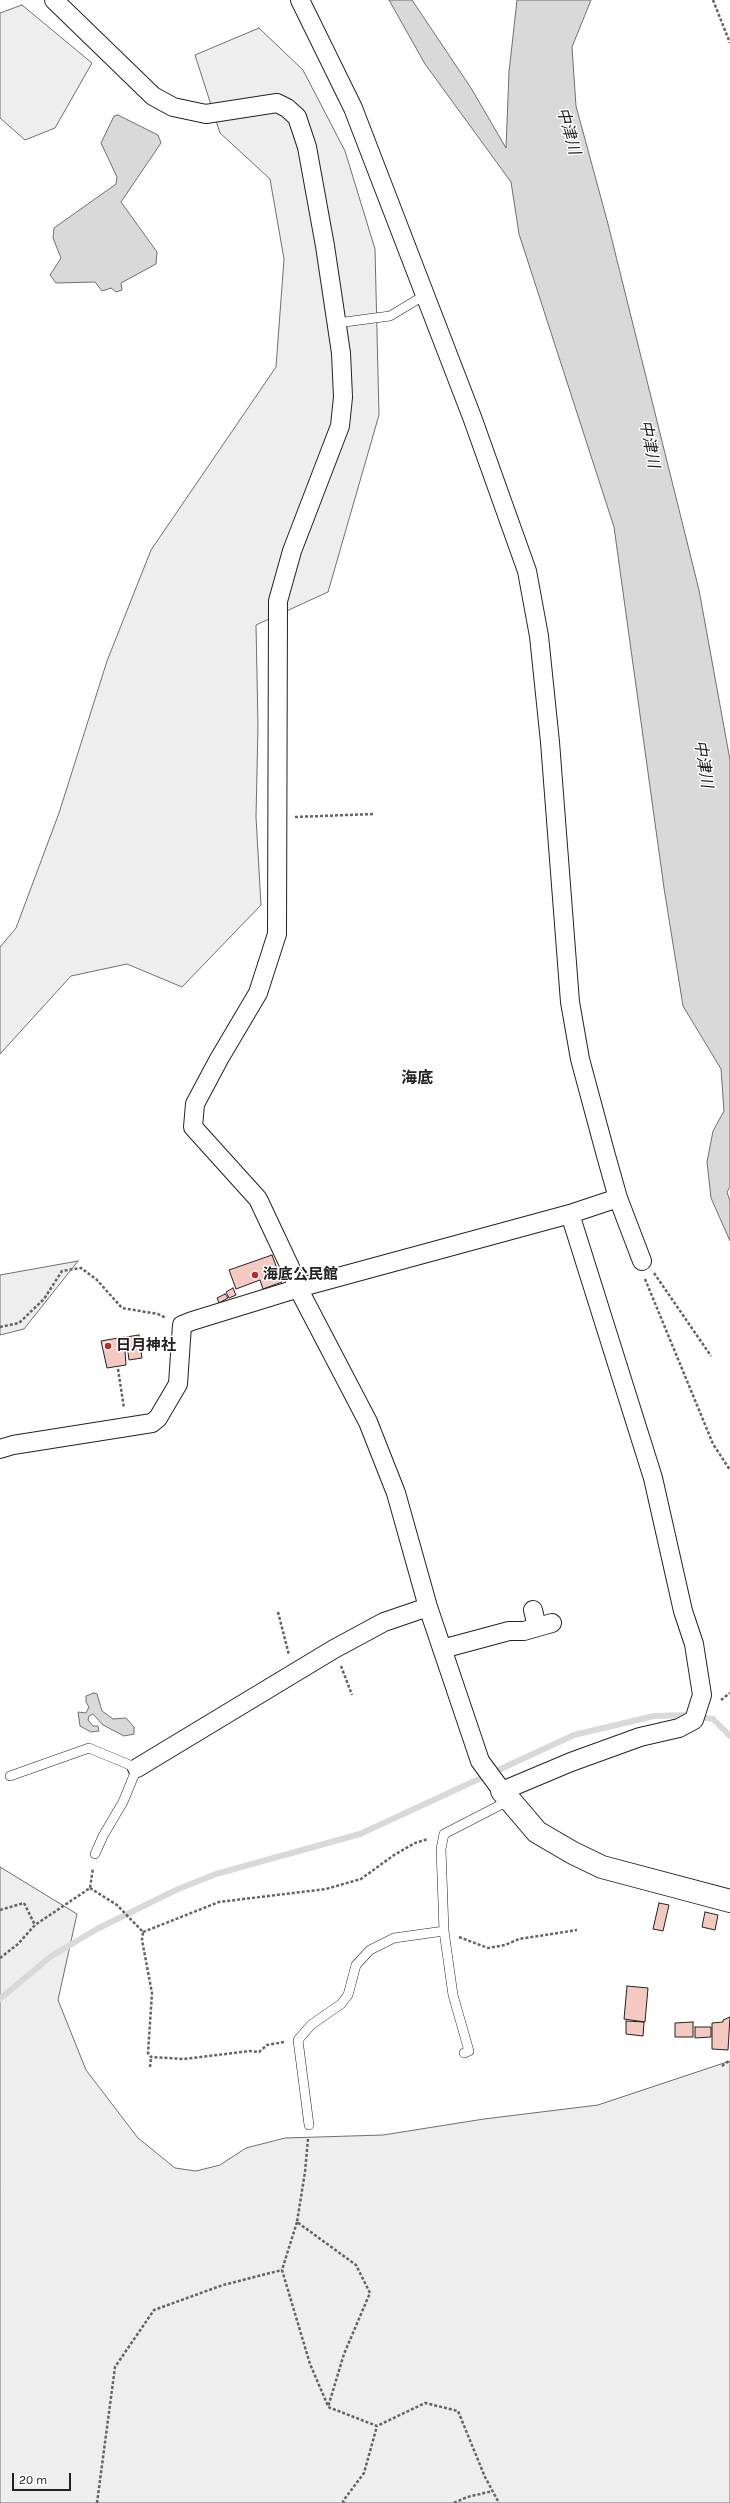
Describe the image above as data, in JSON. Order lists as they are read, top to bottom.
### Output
{
  "districts": ["海底"],
  "water": ["中津川"],
  "places": ["海底公民館", "日月神社"],
  "scale_bar": "20 m"
}
